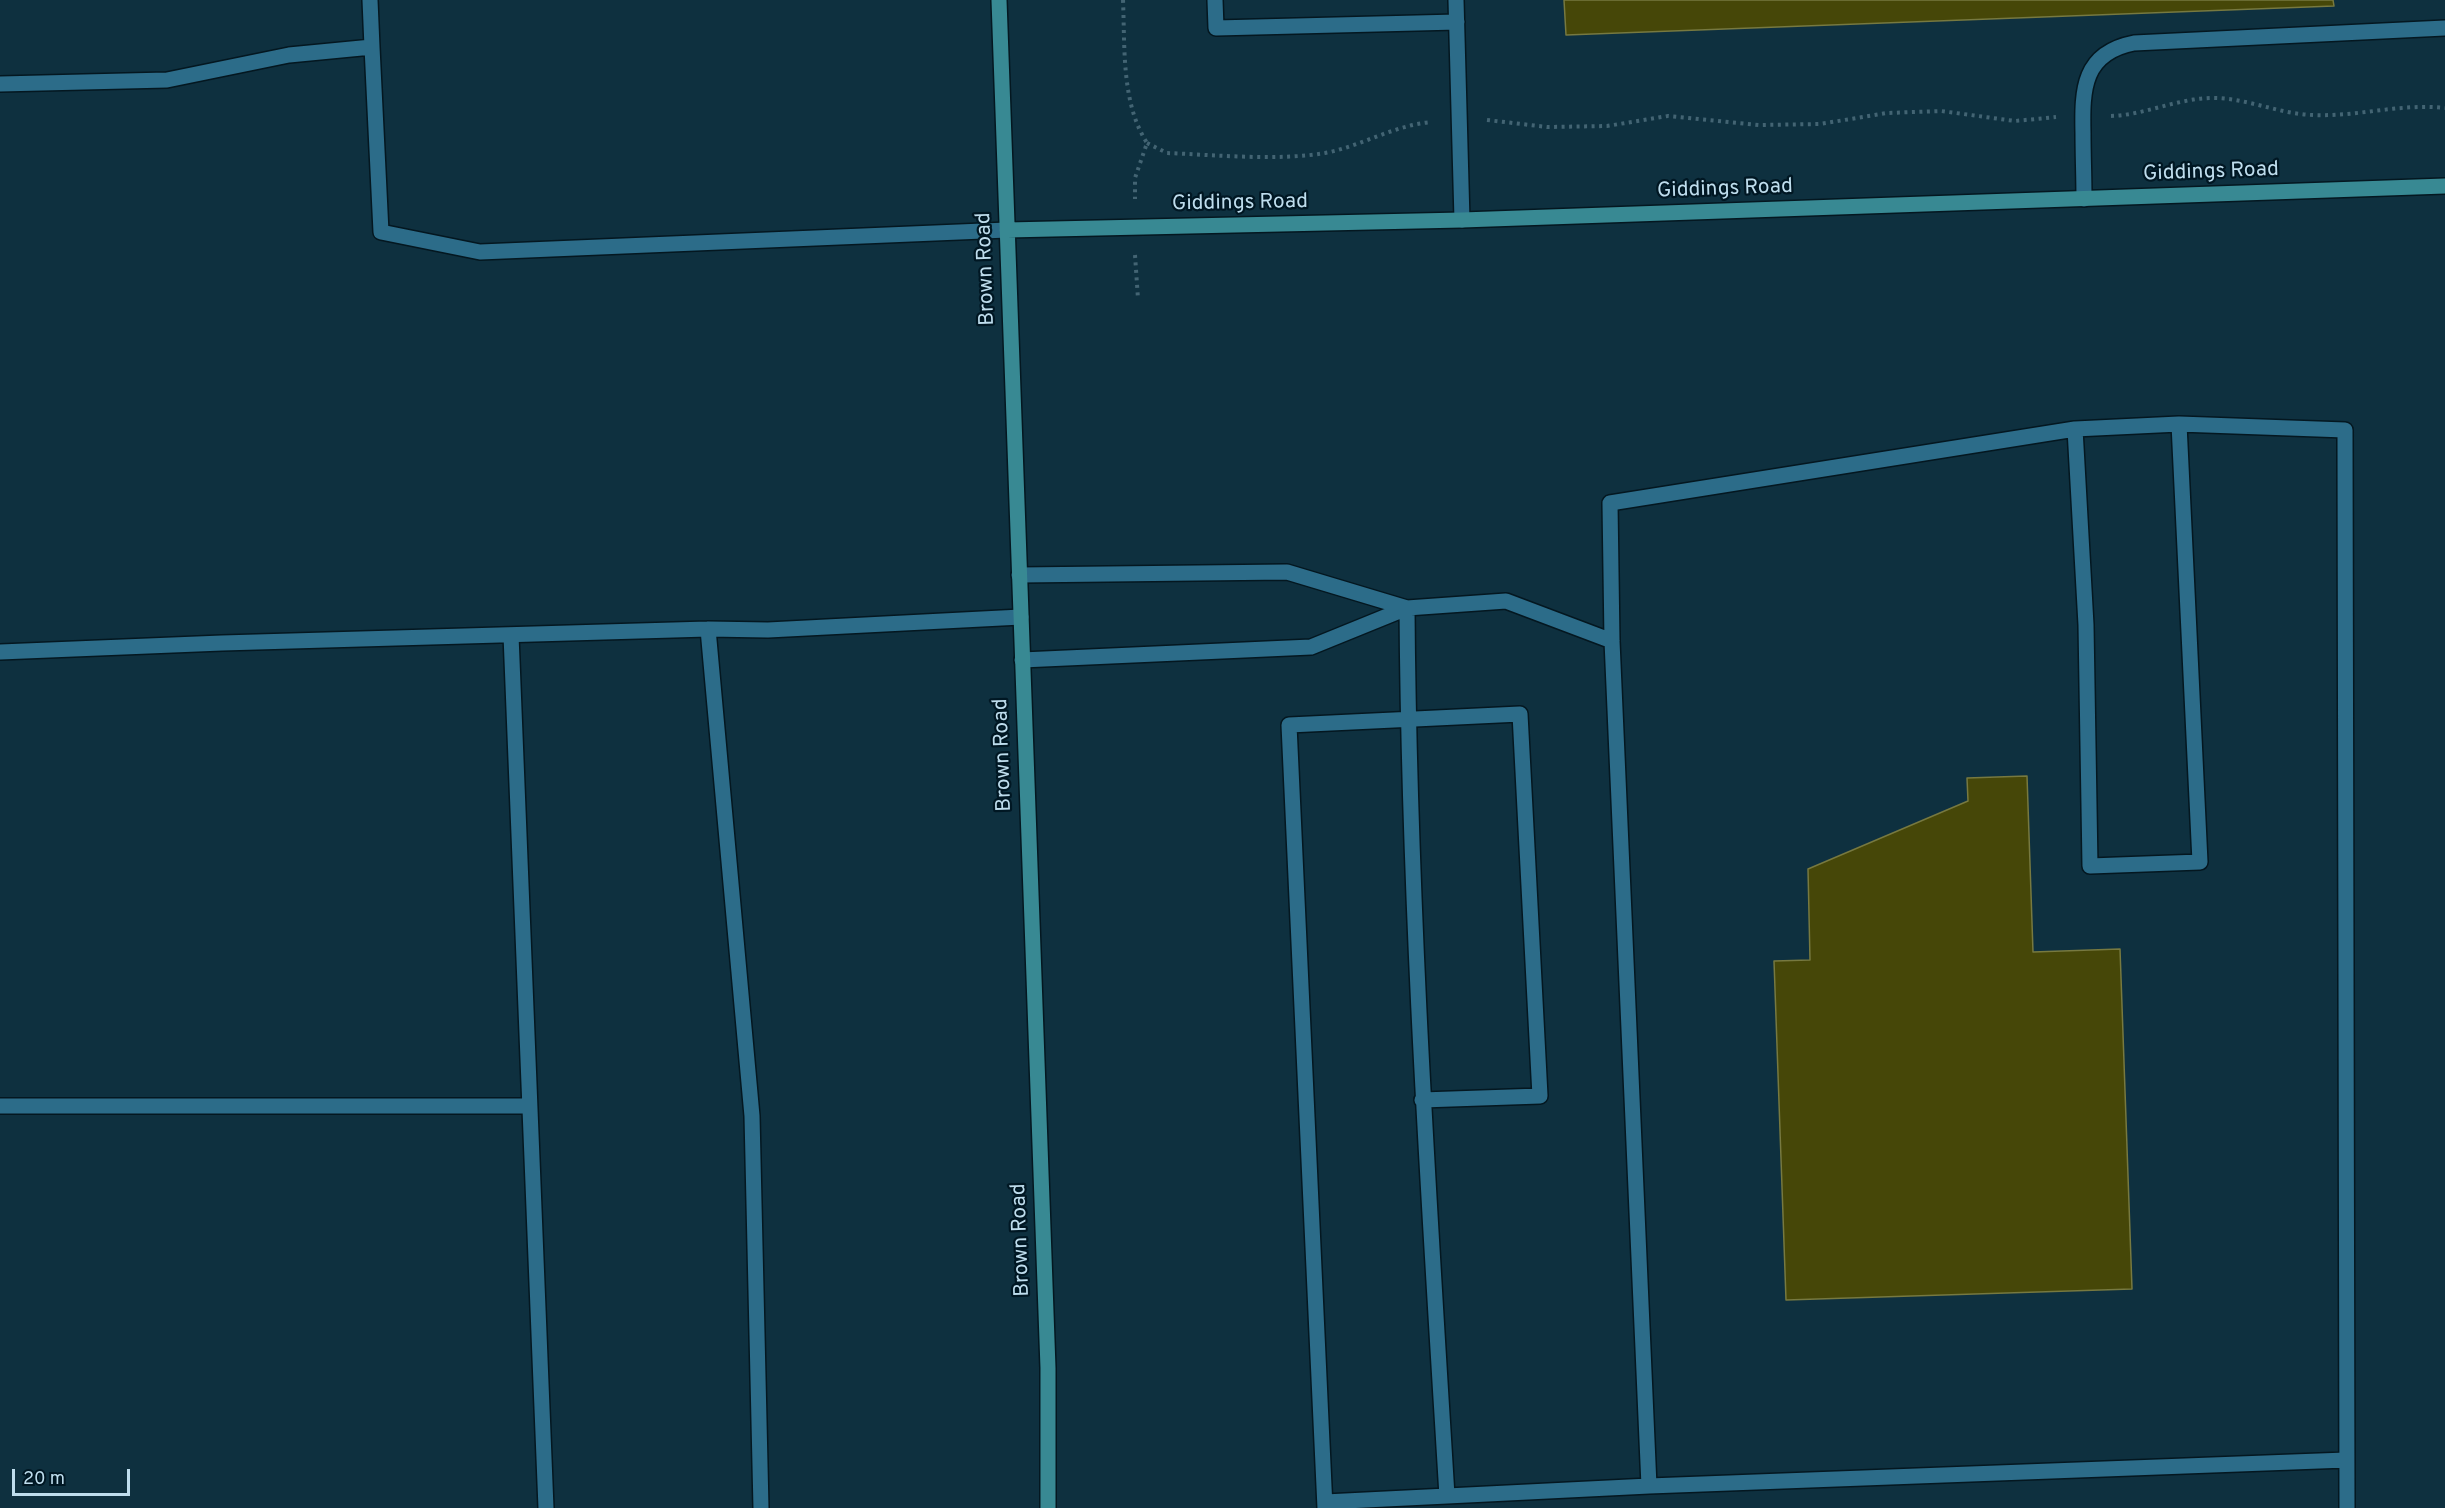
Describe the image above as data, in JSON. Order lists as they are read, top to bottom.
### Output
{
  "streets": {
    "main road": ["Giddings Road", "Brown Road"]
  },
  "crossings": [
    ["Giddings Road", "Brown Road"]
  ],
  "scale_bar": "20 m"
}
